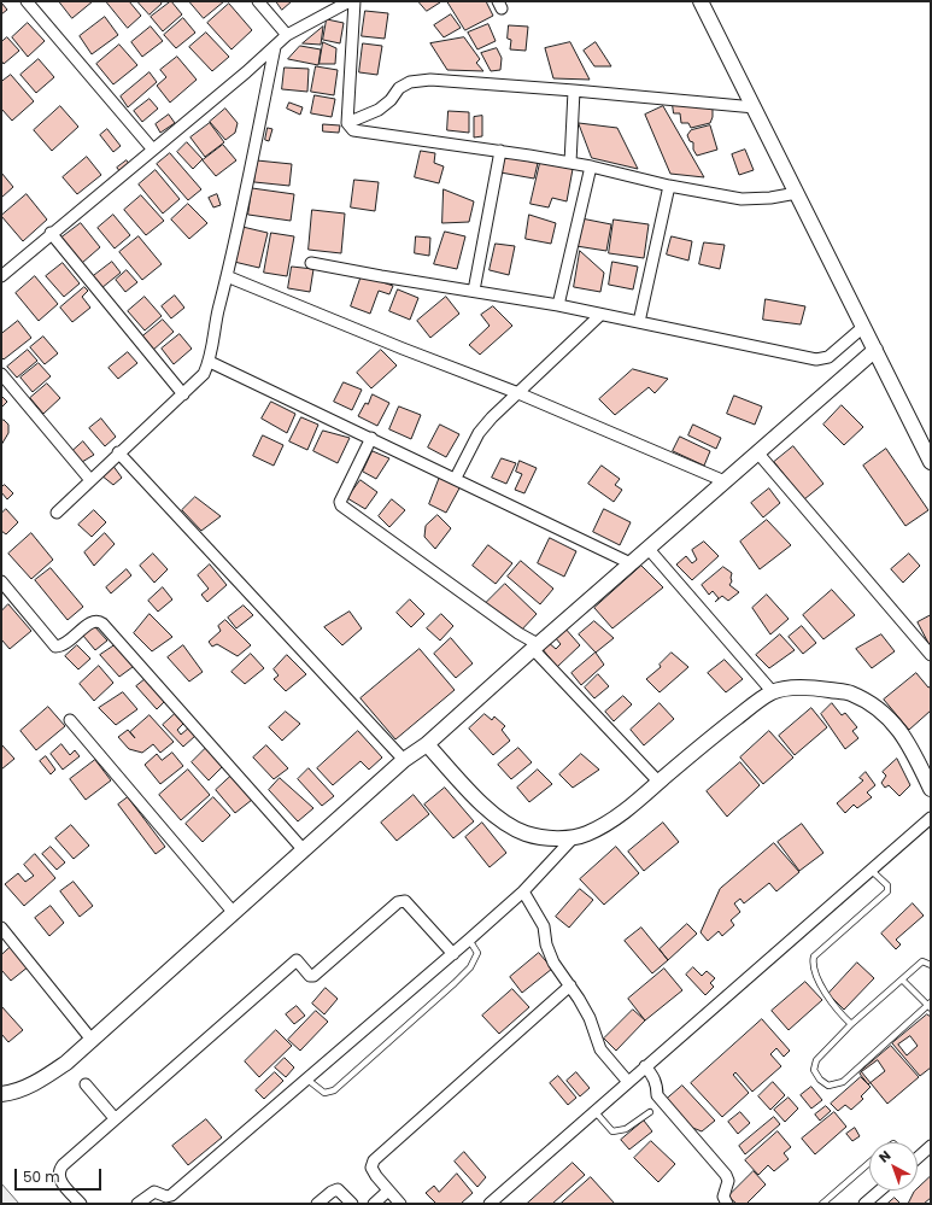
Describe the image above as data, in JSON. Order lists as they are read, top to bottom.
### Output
{
  "scale_bar": "50 m",
  "north": "top left"
}
